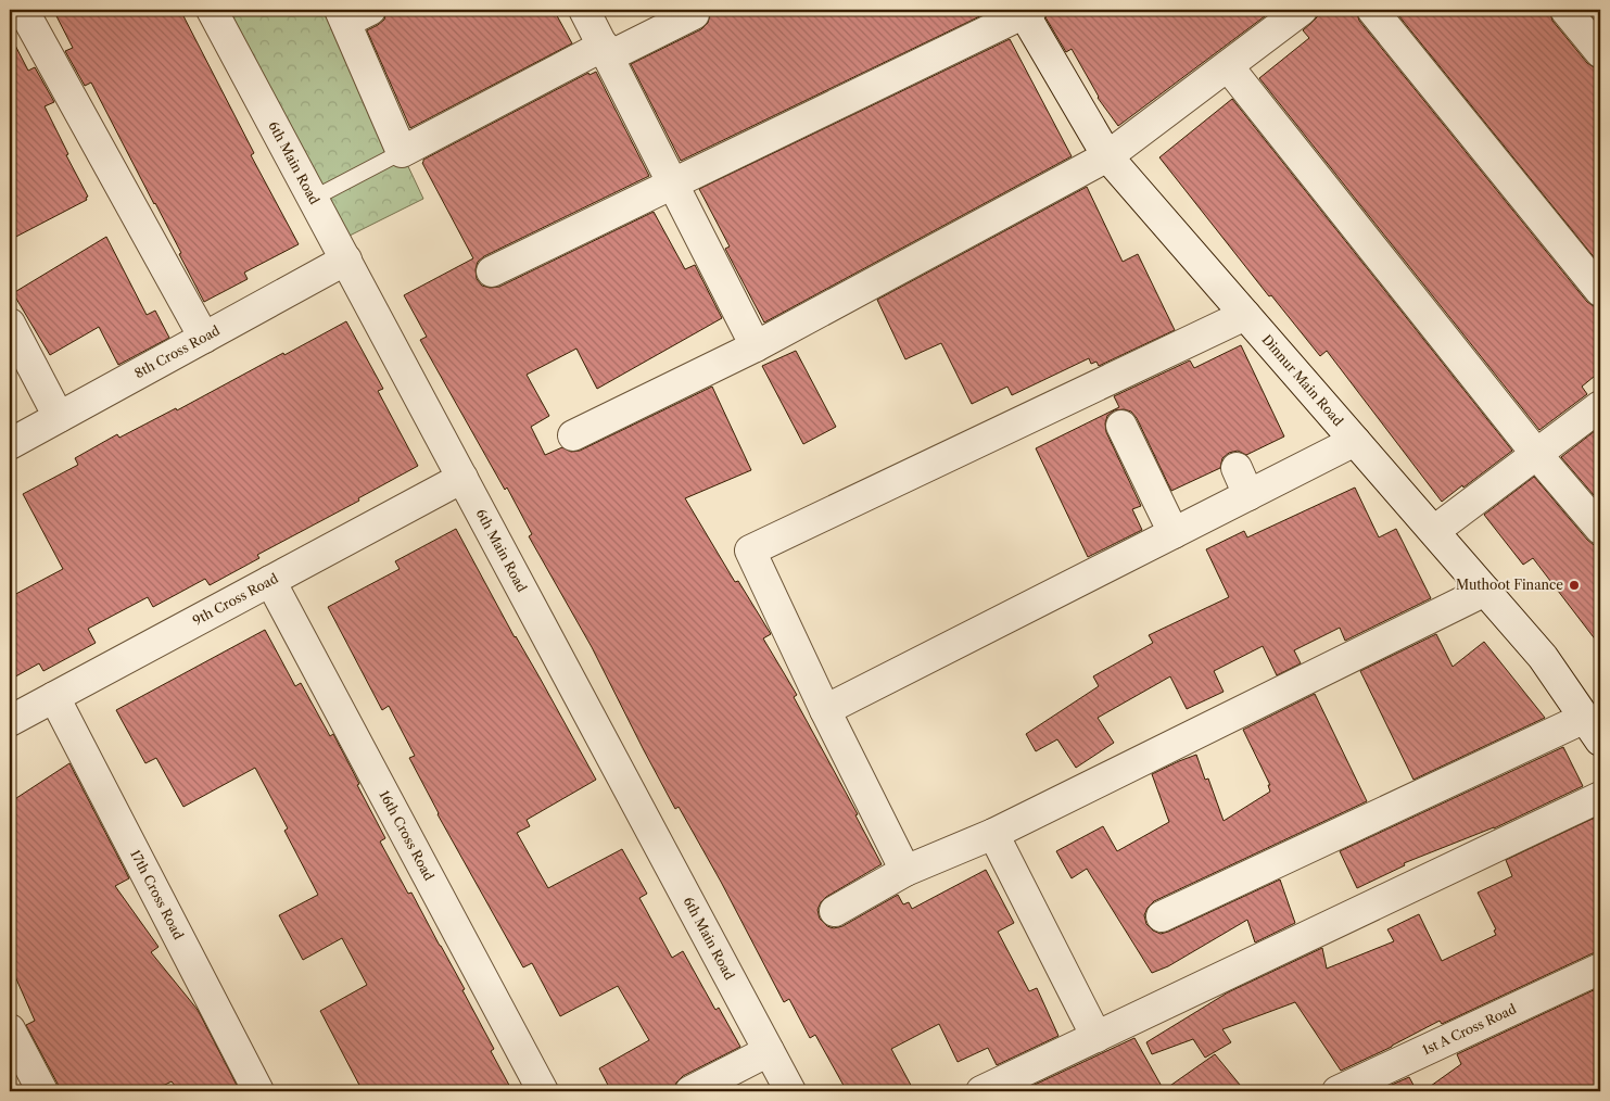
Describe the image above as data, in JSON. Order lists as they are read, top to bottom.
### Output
{
  "streets": {
    "street": [
      "6th Main Road",
      "8th Cross Road",
      "Dinnur Main Road",
      "9th Cross Road",
      "16th Cross Road",
      "17th Cross Road",
      "1st A Cross Road"
    ]
  },
  "crossings": [
    ["6th Main Road", "8th Cross Road"],
    ["6th Main Road", "9th Cross Road"],
    ["9th Cross Road", "16th Cross Road"],
    ["9th Cross Road", "17th Cross Road"]
  ],
  "places": ["Muthoot Finance"]
}
